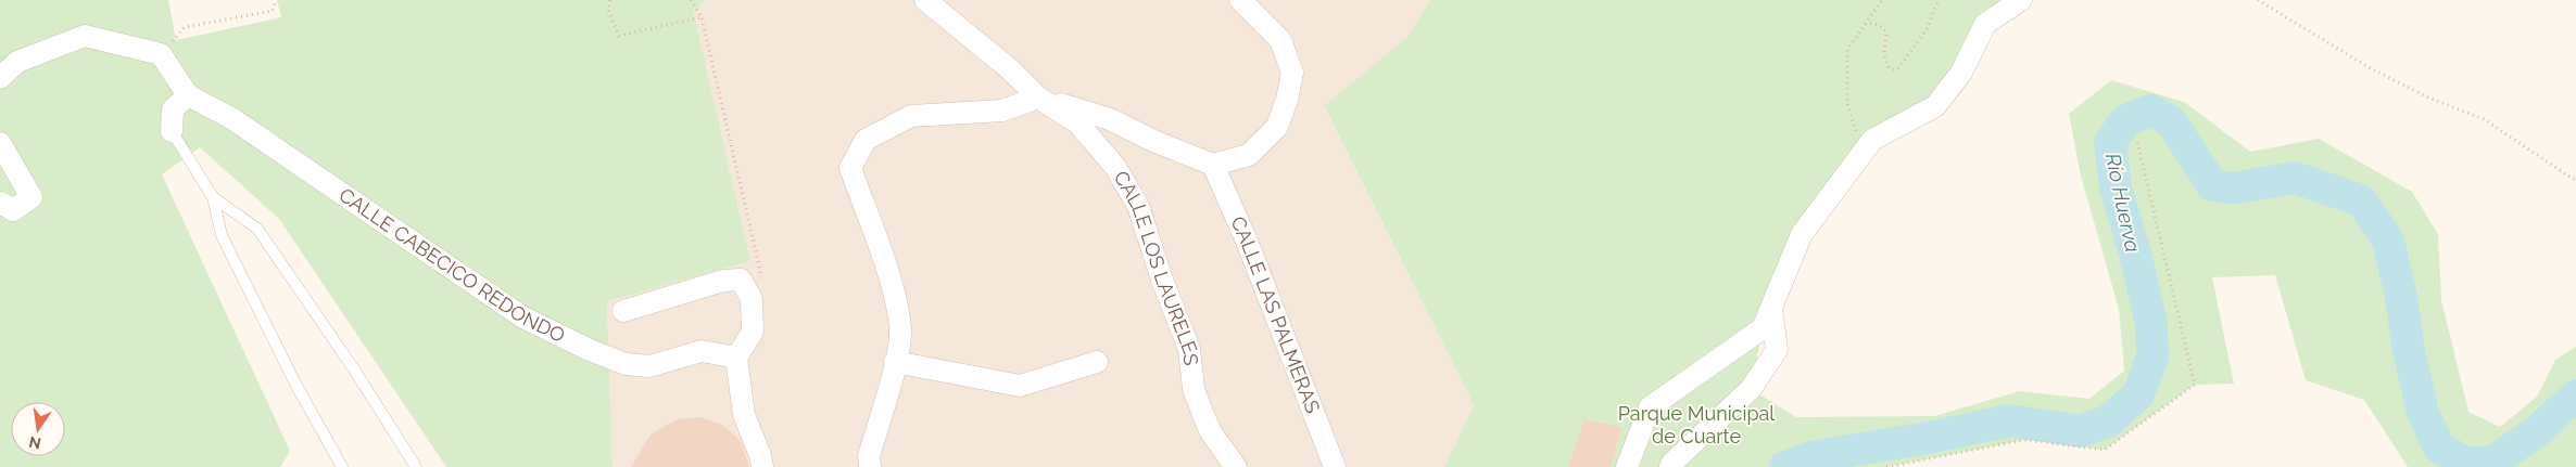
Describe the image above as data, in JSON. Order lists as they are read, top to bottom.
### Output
{
  "streets": {
    "street": ["CALLE CABECICO REDONDO", "CALLE LOS LAURELES", "CALLE LAS PALMERAS"]
  },
  "water": ["Río Huerva"],
  "parks": ["Parque Municipal de Cuarte"],
  "north": "bottom"
}
